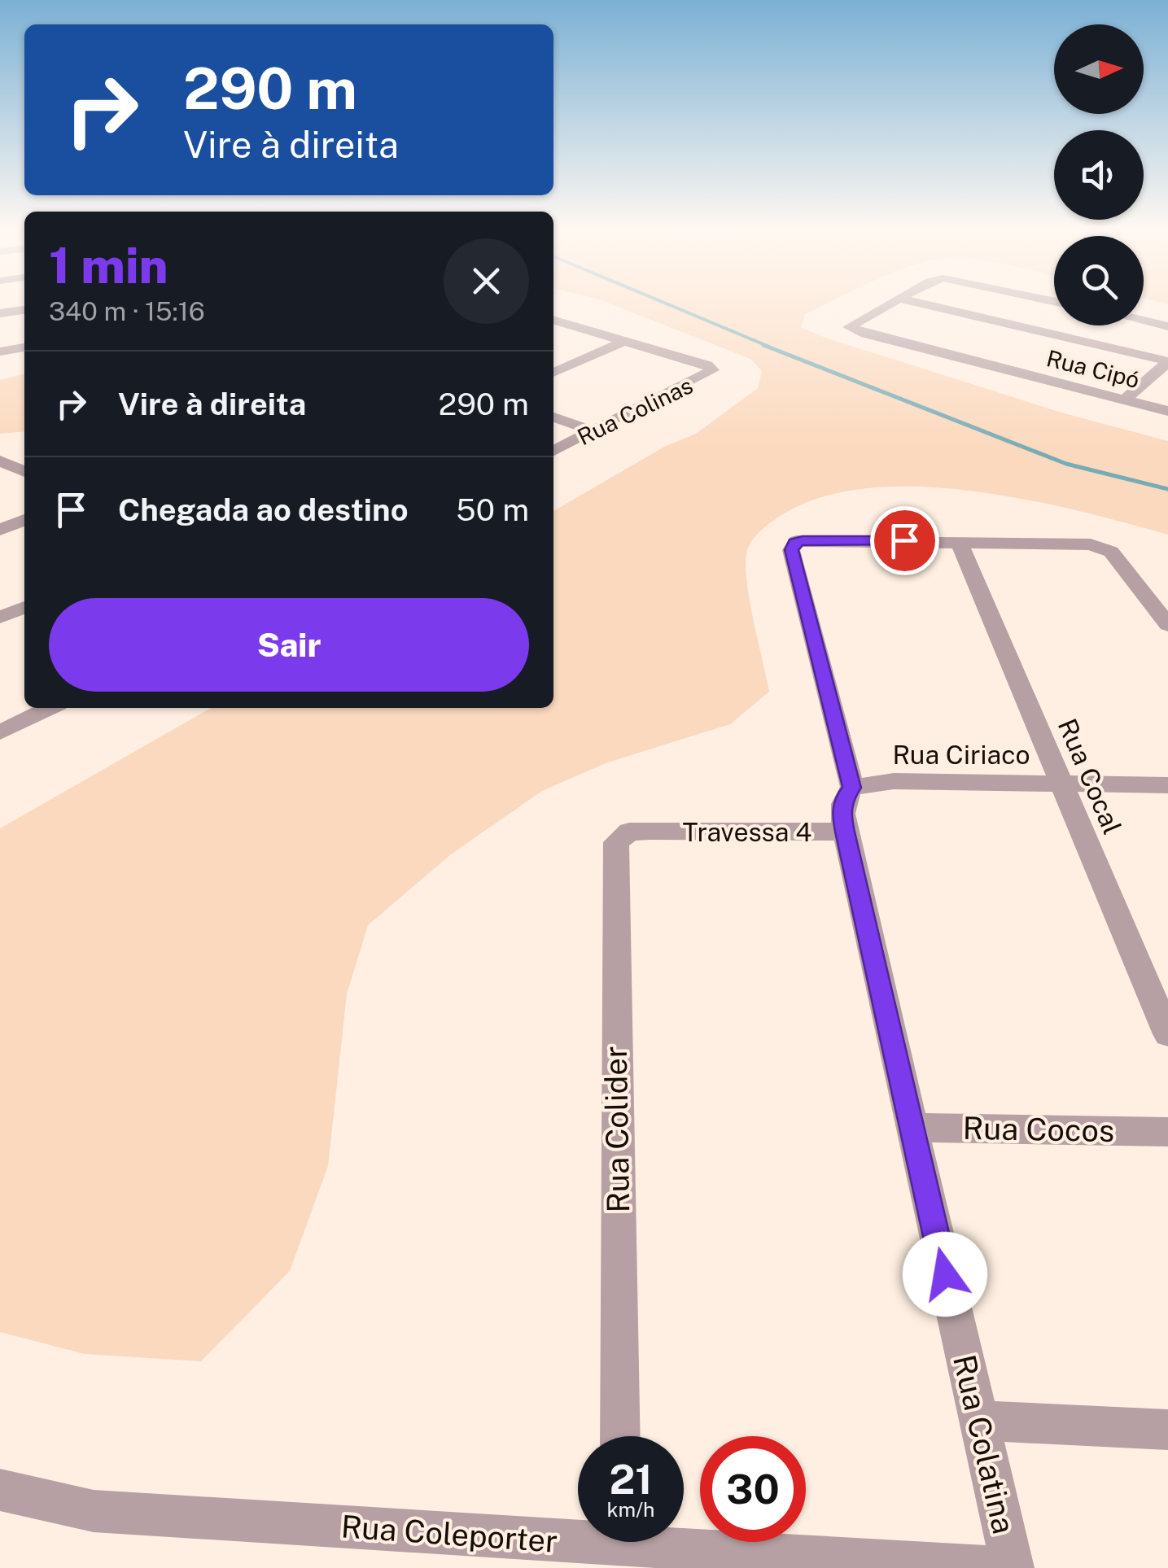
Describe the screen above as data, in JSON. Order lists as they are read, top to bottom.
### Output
{
  "streets": {
    "street": [
      "Rua Cipó",
      "Rua Colinas",
      "Rua Ciriaco",
      "Rua Cocal",
      "Travessa 4",
      "Rua Colider",
      "Rua Cocos",
      "Rua Colatina",
      "Rua Coleporter"
    ]
  },
  "crossings": [
    ["Rua Ciriaco", "Rua Cocal"],
    ["Rua Ciriaco", "Rua Colatina"],
    ["Rua Cocal", "Rua Colatina"],
    ["Travessa 4", "Rua Colider"],
    ["Travessa 4", "Rua Colatina"],
    ["Rua Cocos", "Rua Colatina"]
  ],
  "north": "right",
  "page": {
    "turn": ["290 m", "Vire à direita"],
    "heading": ["1 min", "340 m · 15:16"],
    "list": [
      {
        "name": "Vire à direita",
        "value": "290 m"
      },
      {
        "name": "Chegada ao destino",
        "value": "50 m"
      }
    ],
    "buttons": "Sair",
    "speed": "21 km/h",
    "limit": "30"
  }
}
